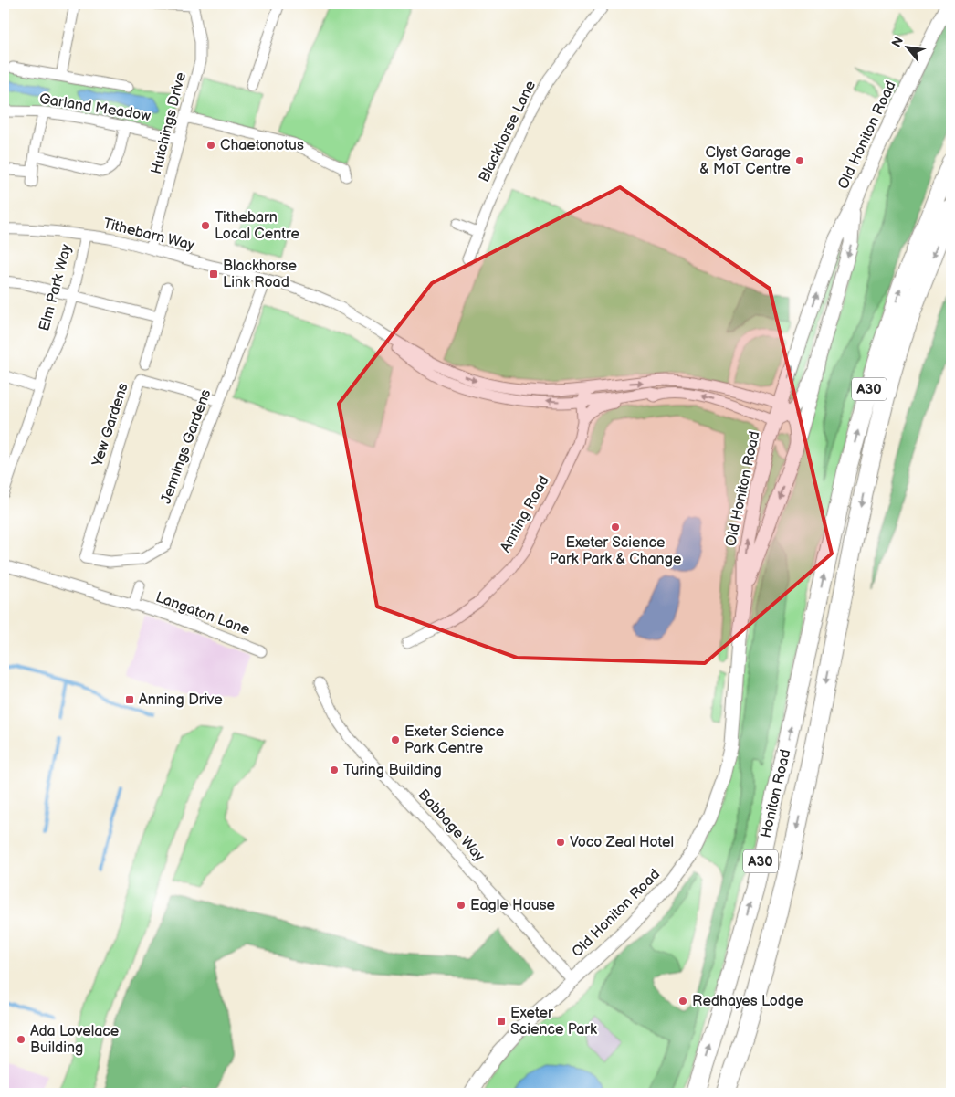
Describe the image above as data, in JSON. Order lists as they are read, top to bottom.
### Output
{
  "streets": {
    "highway": ["A30", "Honiton Road"],
    "street": [
      "Garland Meadow",
      "Hutchings Drive",
      "Blackhorse Lane",
      "Old Honiton Road",
      "Tithebarn Way",
      "Elm Park Way",
      "Yew Gardens",
      "Jennings Gardens",
      "Anning Road",
      "Langaton Lane",
      "Babbage Way"
    ]
  },
  "crossings": [
    ["Garland Meadow", "Hutchings Drive"],
    ["Hutchings Drive", "Tithebarn Way"],
    ["Old Honiton Road", "Tithebarn Way"],
    ["Old Honiton Road", "Babbage Way"],
    ["Tithebarn Way", "Elm Park Way"],
    ["Tithebarn Way", "Jennings Gardens"],
    ["Tithebarn Way", "Anning Road"],
    ["Yew Gardens", "Jennings Gardens"]
  ],
  "places": {
    "other": [
      "Chaetonotus",
      "Clyst Garage & MoT Centre",
      "Tithebarn Local Centre",
      "Exeter Science Park Park & Change",
      "Exeter Science Park Centre",
      "Turing Building",
      "Voco Zeal Hotel",
      "Eagle House",
      "Redhayes Lodge",
      "Ada Lovelace Building"
    ],
    "transit": ["Blackhorse Link Road", "Anning Drive", "Exeter Science Park"]
  },
  "north": "top left"
}
